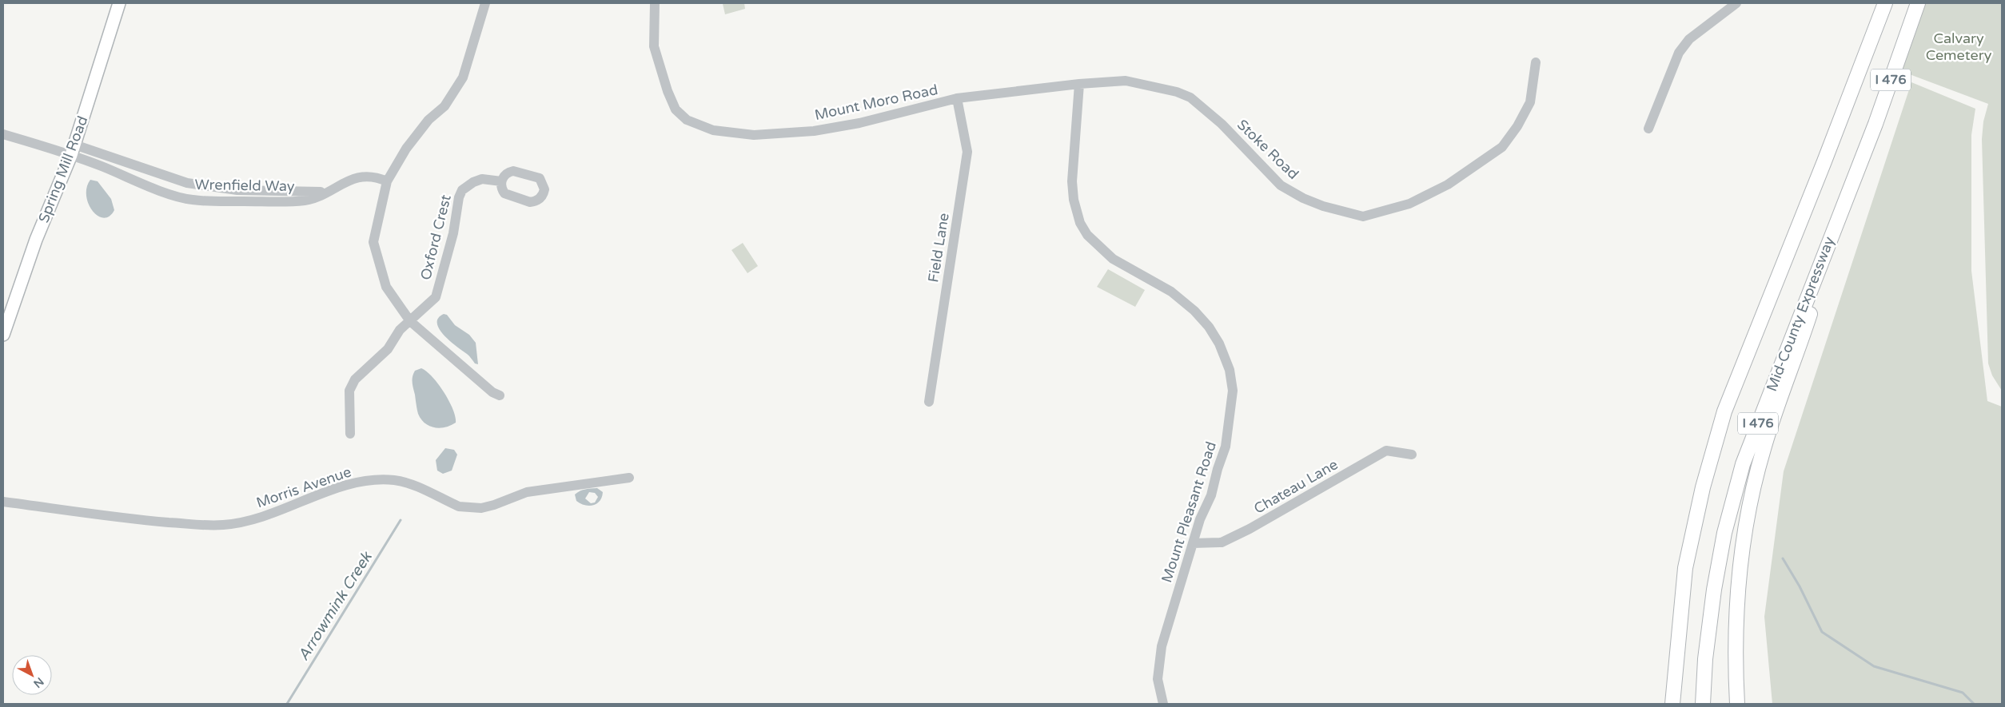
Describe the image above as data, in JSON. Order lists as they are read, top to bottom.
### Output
{
  "streets": {
    "highway": ["I 476", "Mid-County Expressway"],
    "main road": ["Spring Mill Road"],
    "street": [
      "Mount Moro Road",
      "Stoke Road",
      "Wrenfield Way",
      "Oxford Crest",
      "Field Lane",
      "Chateau Lane",
      "Morris Avenue",
      "Mount Pleasant Road"
    ]
  },
  "crossings": [
    ["Mount Moro Road", "Stoke Road"],
    ["Mount Moro Road", "Field Lane"],
    ["Mount Moro Road", "Mount Pleasant Road"],
    ["Stoke Road", "Mount Pleasant Road"],
    ["Spring Mill Road", "Wrenfield Way"],
    ["Chateau Lane", "Mount Pleasant Road"]
  ],
  "water": ["Arrowmink Creek"],
  "parks": ["Calvary Cemetery"],
  "north": "bottom right"
}
